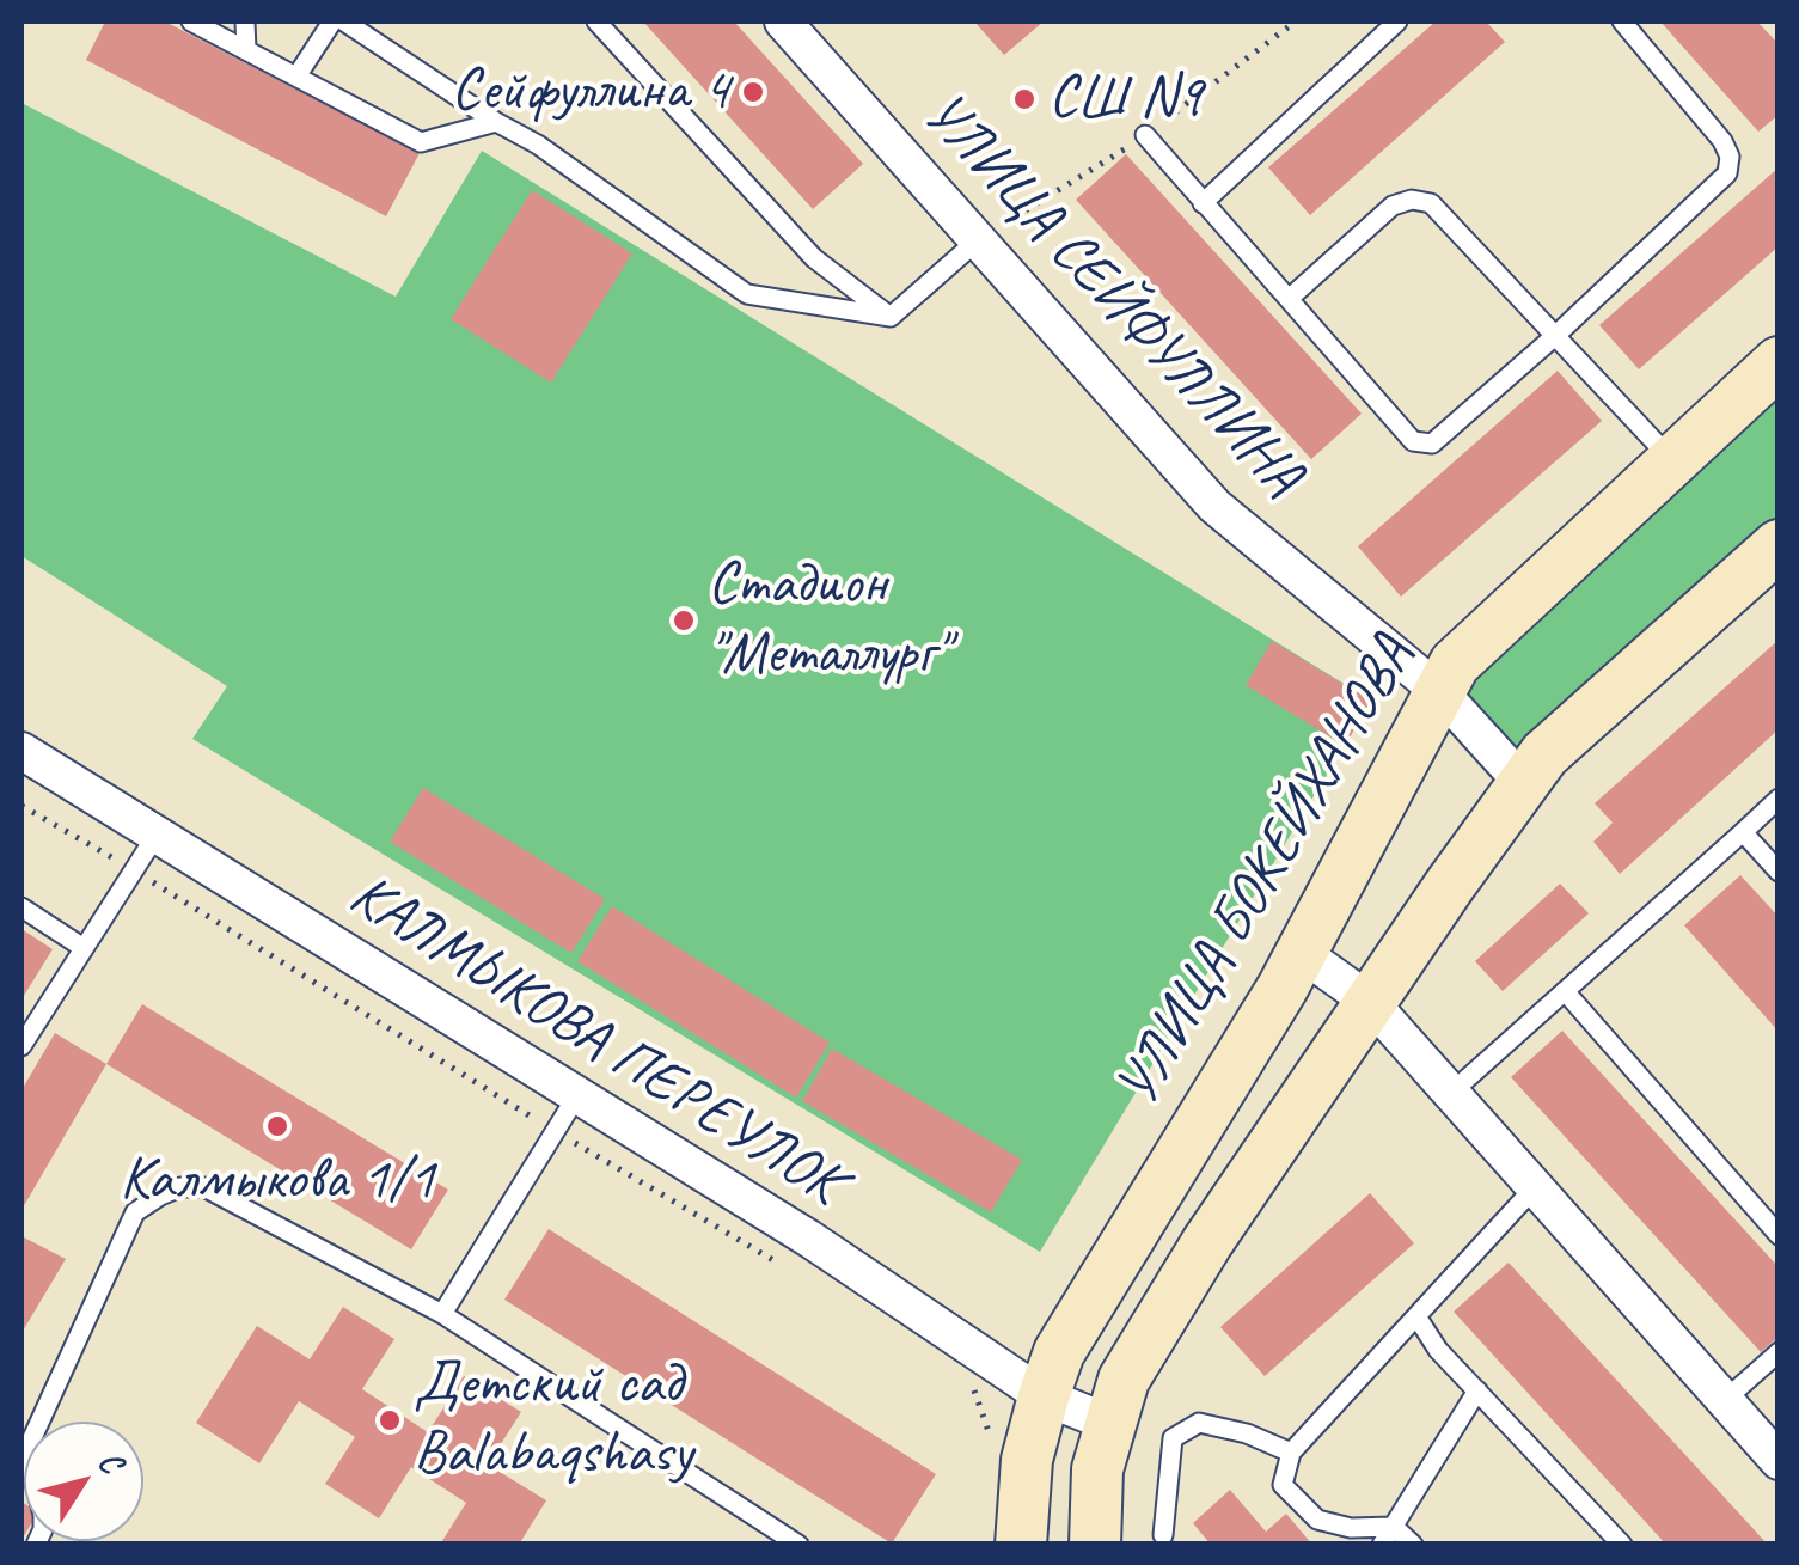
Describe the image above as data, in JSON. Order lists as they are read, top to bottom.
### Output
{
  "streets": {
    "street": ["УЛИЦА СЕЙФУЛЛИНА", "УЛИЦА БОКЕЙХАНОВА", "КАЛМЫКОВА ПЕРЕУЛОК"]
  },
  "crossings": [
    ["УЛИЦА СЕЙФУЛЛИНА", "УЛИЦА БОКЕЙХАНОВА"],
    ["УЛИЦА БОКЕЙХАНОВА", "КАЛМЫКОВА ПЕРЕУЛОК"]
  ],
  "places": [
    "Сейфуллина 4",
    "СШ N9",
    "Стадион \"Металлург\"",
    "Калмыкова 1/1",
    "Детский сад Balabaqshasy"
  ],
  "north": "top right"
}
